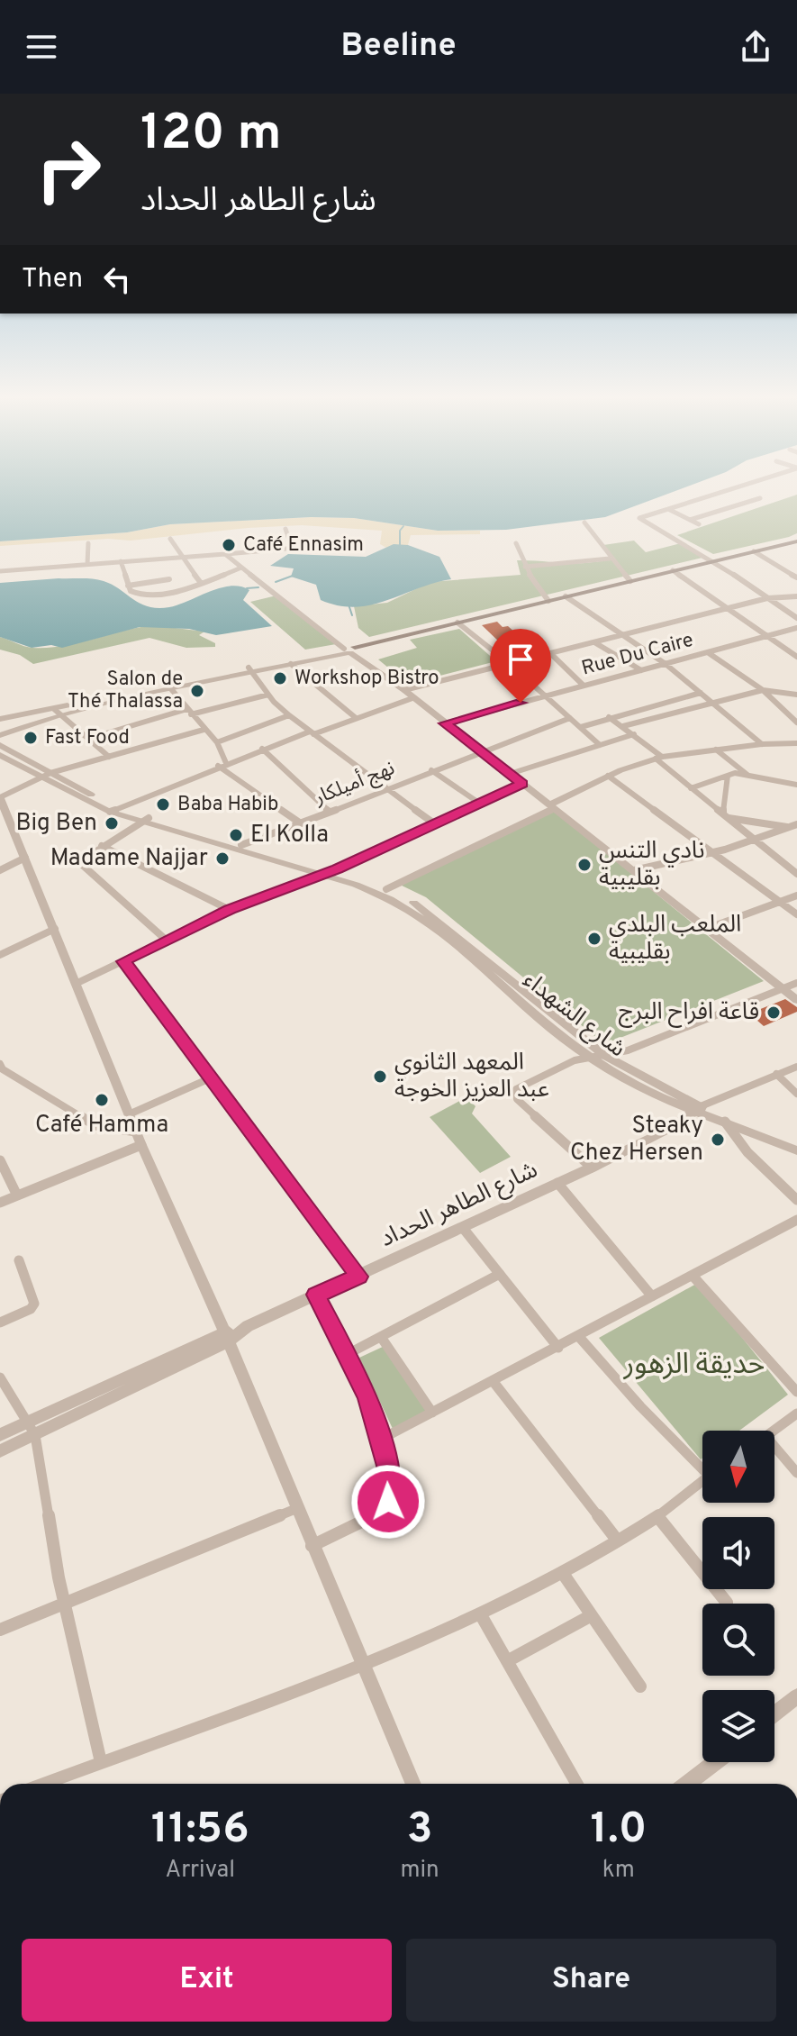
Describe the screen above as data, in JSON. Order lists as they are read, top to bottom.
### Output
{
  "streets": {
    "street": [
      "Rue Du Caire",
      "نهج أميلكار",
      "شارع الشهداء",
      "شارع الطاهر الحداد"
    ]
  },
  "crossings": [
    ["نهج أميلكار", "شارع الشهداء"],
    ["شارع الشهداء", "شارع الطاهر الحداد"]
  ],
  "parks": ["حديقة الزهور"],
  "places": [
    "Café Ennasim",
    "Workshop Bistro",
    "Salon de Thé Thalassa",
    "Fast Food",
    "Baba Habib",
    "Big Ben",
    "El Kolla",
    "Madame Najjar",
    "نادي التنس بقليبية",
    "الملعب البلدي بقليبية",
    "قاعة افراح البرج",
    "المعهد الثانوي عبد العزيز الخوجة",
    "Café Hamma",
    "Steaky Chez Hersen"
  ],
  "north": "bottom",
  "page": {
    "header": "Beeline",
    "turn": ["120 m", "شارع الطاهر الحداد"],
    "then": "Then",
    "eta": [
      "11:56",
      "Arrival",
      "3",
      "min",
      "1.0",
      "km"
    ],
    "buttons": ["Exit", "Share"]
  }
}
